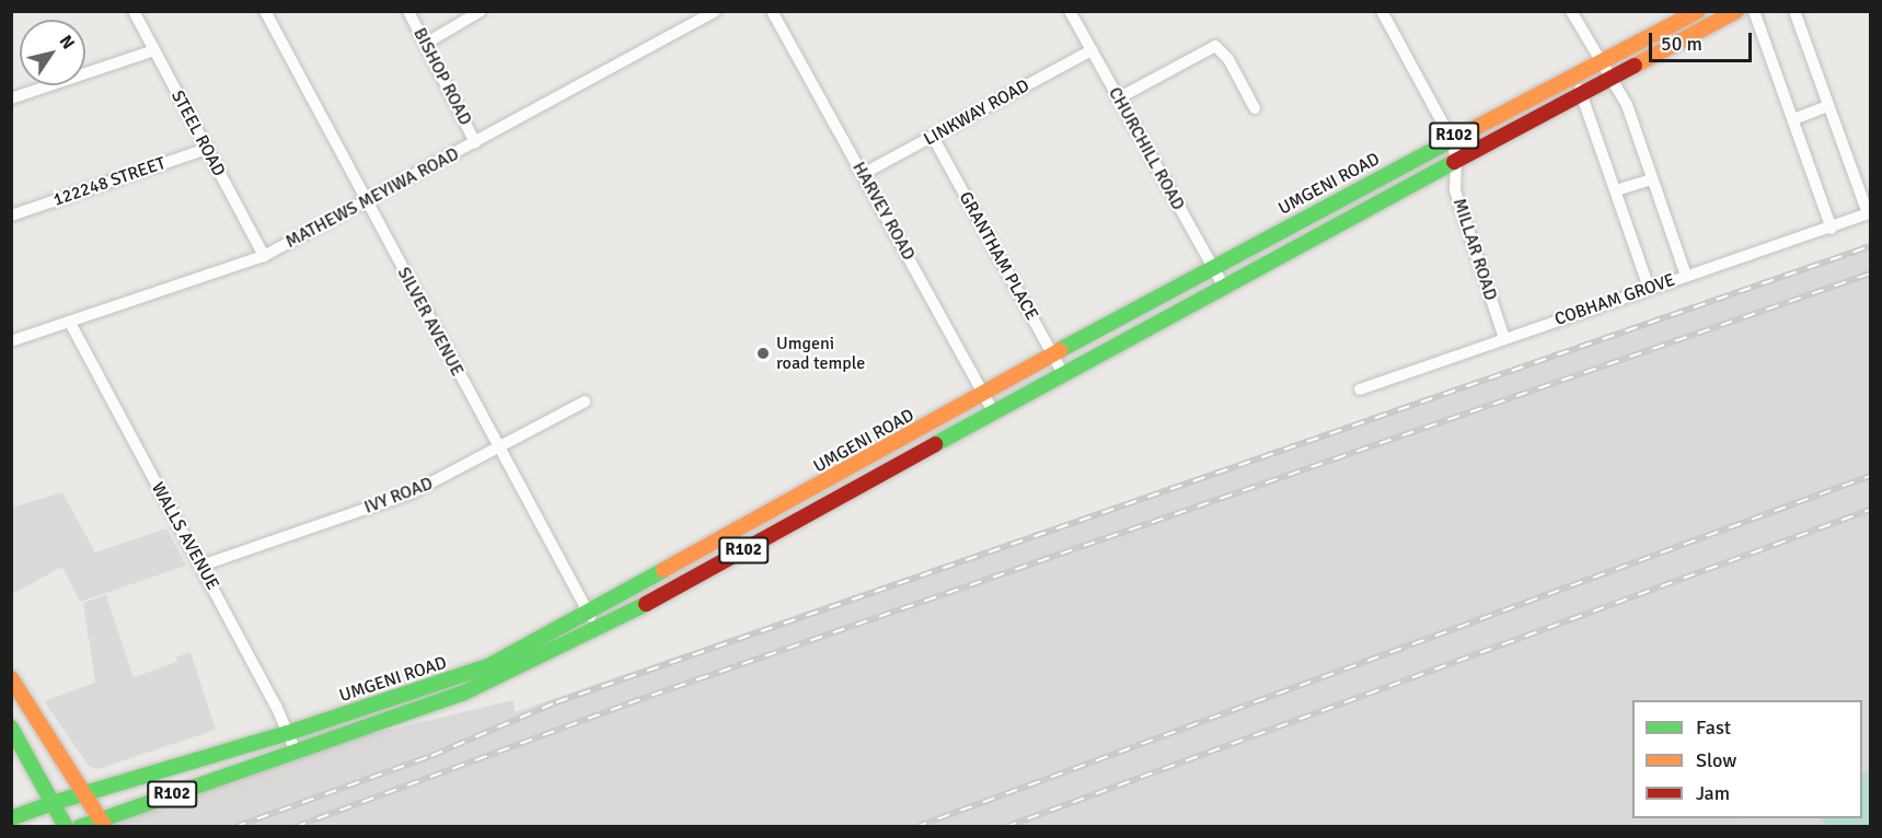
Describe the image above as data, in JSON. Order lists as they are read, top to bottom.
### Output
{
  "streets": {
    "main road": ["R102", "UMGENI ROAD"],
    "street": [
      "BISHOP ROAD",
      "LINKWAY ROAD",
      "STEEL ROAD",
      "CHURCHILL ROAD",
      "122248 STREET",
      "MATHEWS MEYIWA ROAD",
      "HARVEY ROAD",
      "MILLAR ROAD",
      "GRANTHAM PLACE",
      "COBHAM GROVE",
      "SILVER AVENUE",
      "IVY ROAD",
      "WALLS AVENUE"
    ]
  },
  "crossings": [
    ["BISHOP ROAD", "MATHEWS MEYIWA ROAD"],
    ["LINKWAY ROAD", "CHURCHILL ROAD"],
    ["LINKWAY ROAD", "HARVEY ROAD"],
    ["LINKWAY ROAD", "GRANTHAM PLACE"],
    ["STEEL ROAD", "122248 STREET"],
    ["STEEL ROAD", "MATHEWS MEYIWA ROAD"],
    ["CHURCHILL ROAD", "UMGENI ROAD"],
    ["UMGENI ROAD", "HARVEY ROAD"],
    ["UMGENI ROAD", "MILLAR ROAD"],
    ["UMGENI ROAD", "GRANTHAM PLACE"],
    ["UMGENI ROAD", "SILVER AVENUE"],
    ["UMGENI ROAD", "WALLS AVENUE"],
    ["MATHEWS MEYIWA ROAD", "SILVER AVENUE"],
    ["MATHEWS MEYIWA ROAD", "WALLS AVENUE"],
    ["MILLAR ROAD", "COBHAM GROVE"],
    ["SILVER AVENUE", "IVY ROAD"],
    ["IVY ROAD", "WALLS AVENUE"]
  ],
  "places": ["Umgeni road temple"],
  "legend": ["Fast", "Slow", "Jam"],
  "scale_bar": "50 m",
  "north": "top right"
}
